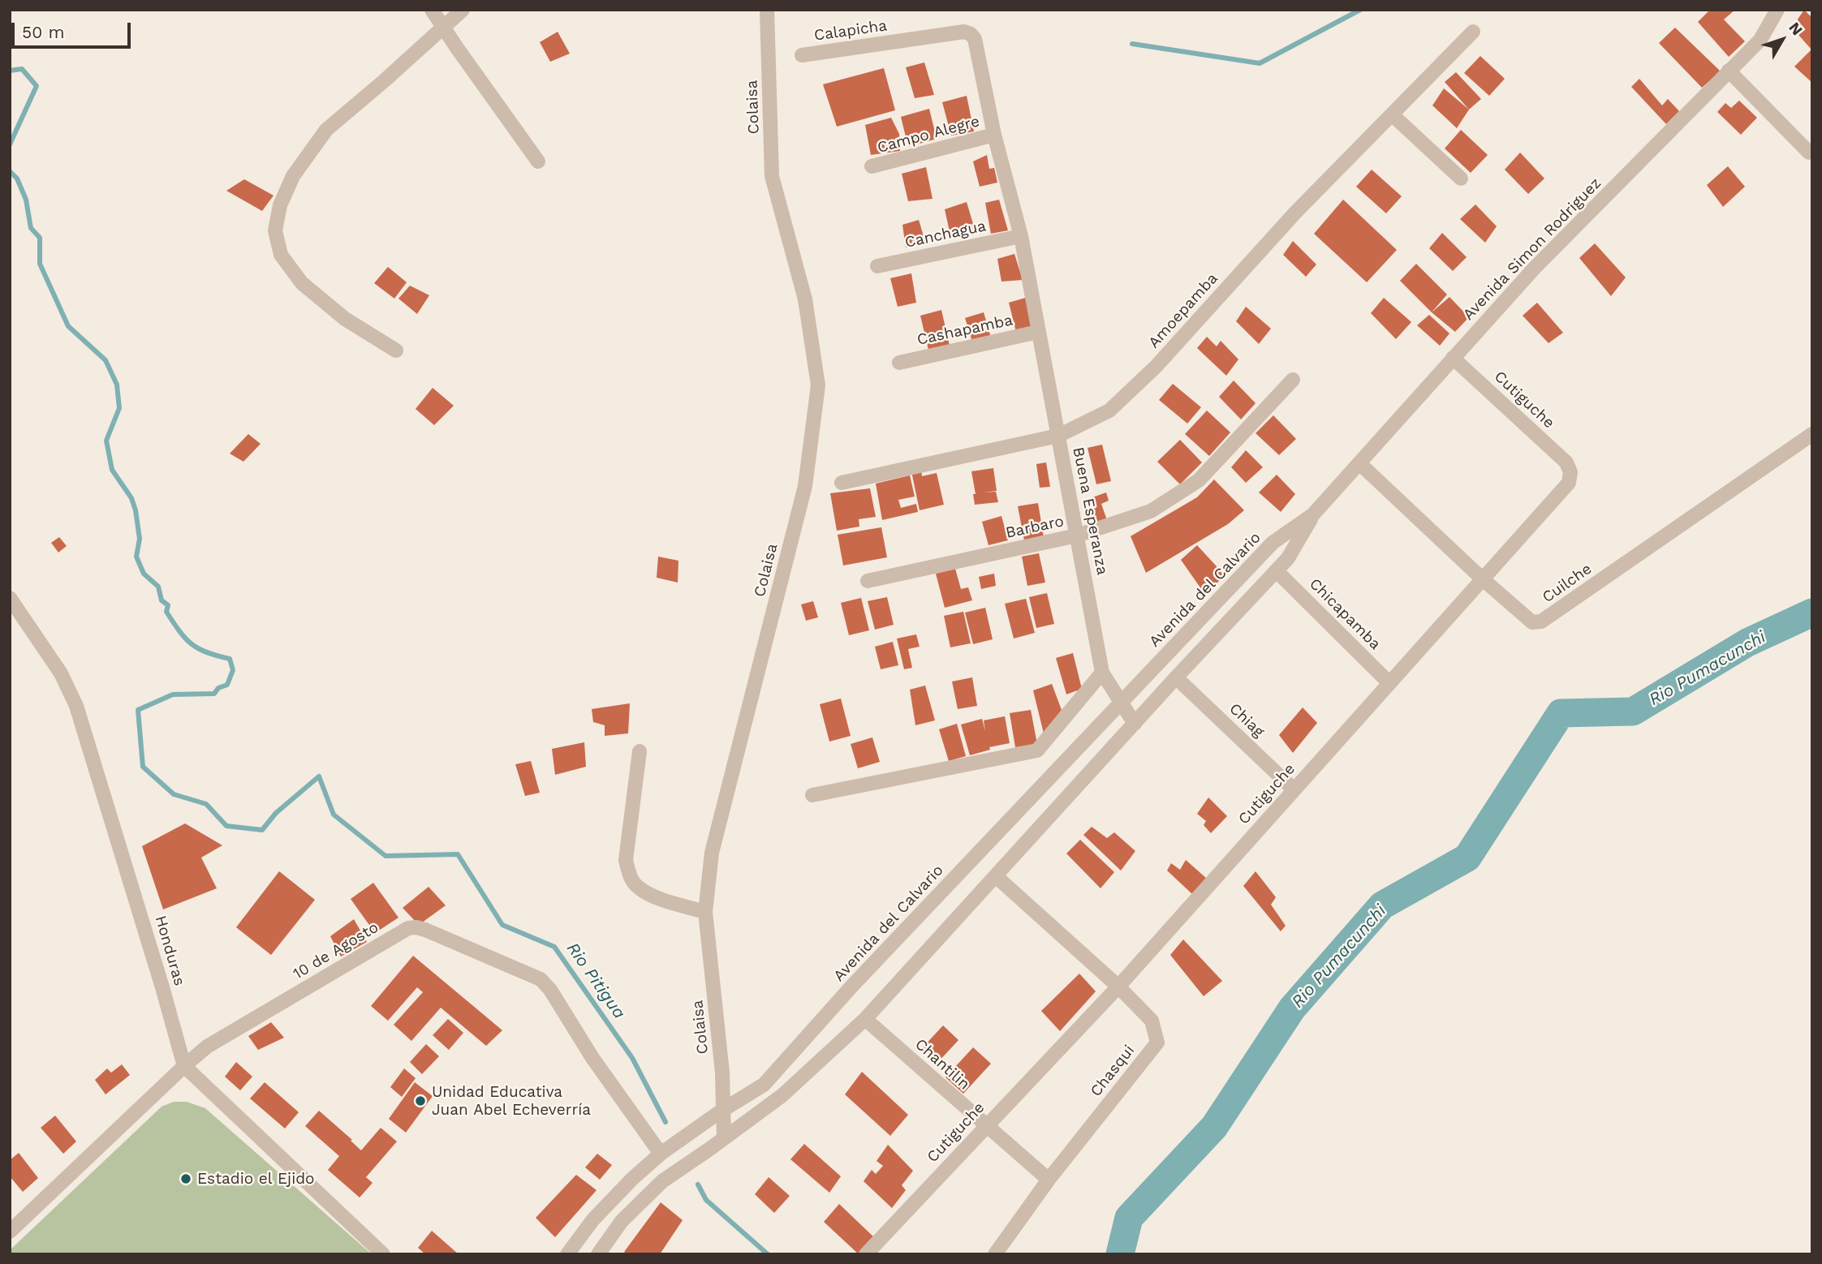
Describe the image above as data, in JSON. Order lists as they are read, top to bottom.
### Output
{
  "streets": {
    "street": [
      "Calapicha",
      "Colaisa",
      "Campo Alegre",
      "Canchagua",
      "Avenida Simon Rodriguez",
      "Amoepamba",
      "Cashapamba",
      "Cutiguche",
      "Buena Esperanza",
      "Barbaro",
      "Cuilche",
      "Avenida del Calvario",
      "Chicapamba",
      "Chiag",
      "Honduras",
      "10 de Agosto",
      "Chantilin",
      "Chasqui"
    ]
  },
  "crossings": [
    ["Calapicha", "Buena Esperanza"],
    ["Colaisa", "Avenida del Calvario"],
    ["Campo Alegre", "Buena Esperanza"],
    ["Canchagua", "Buena Esperanza"],
    ["Avenida Simon Rodriguez", "Cutiguche"],
    ["Avenida Simon Rodriguez", "Cuilche"],
    ["Avenida Simon Rodriguez", "Avenida del Calvario"],
    ["Amoepamba", "Buena Esperanza"],
    ["Cashapamba", "Buena Esperanza"],
    ["Cutiguche", "Cuilche"],
    ["Cutiguche", "Chicapamba"],
    ["Cutiguche", "Chiag"],
    ["Cutiguche", "Chantilin"],
    ["Cutiguche", "Chasqui"],
    ["Buena Esperanza", "Barbaro"],
    ["Avenida del Calvario", "10 de Agosto"],
    ["Honduras", "10 de Agosto"],
    ["Chantilin", "Chasqui"]
  ],
  "water": ["Rio Pumacunchi", "Rio Pitigua"],
  "places": ["Unidad Educativa Juan Abel Echeverría", "Estadio el Ejido"],
  "scale_bar": "50 m",
  "north": "top right"
}
